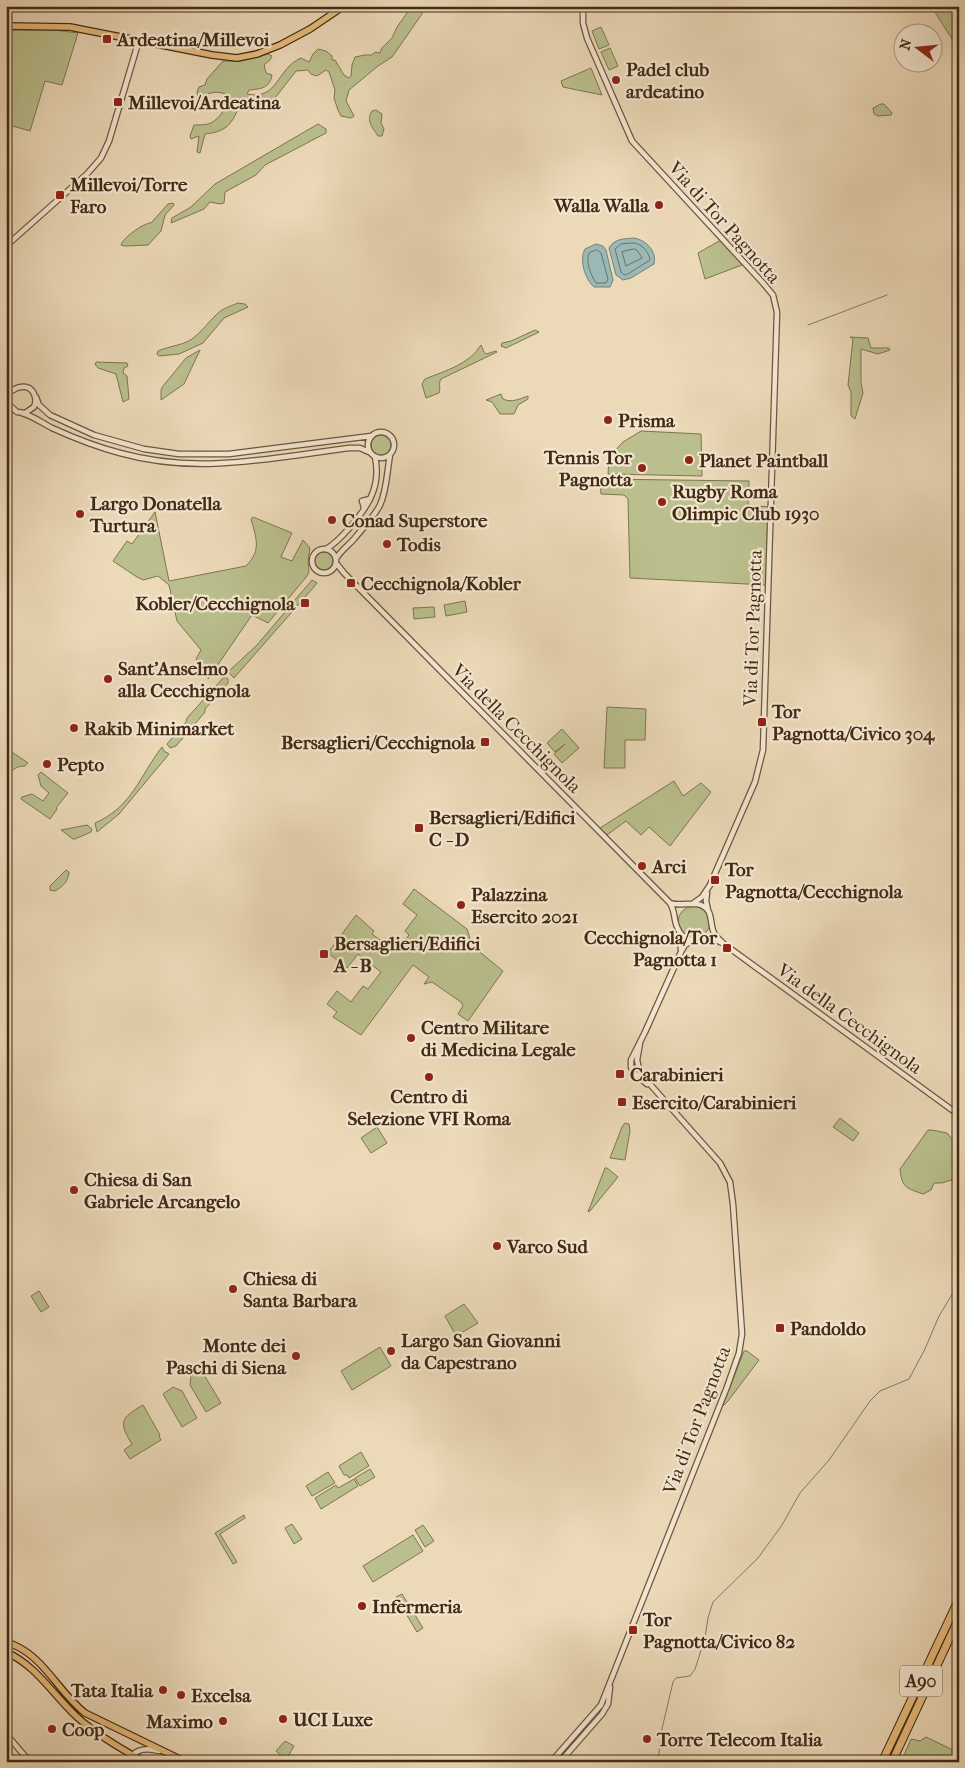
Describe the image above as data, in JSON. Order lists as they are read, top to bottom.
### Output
{
  "streets": {
    "highway": ["A90"],
    "street": ["Via di Tor Pagnotta", "Via della Cecchignola"]
  },
  "crossings": [
    ["Via di Tor Pagnotta", "Via della Cecchignola"]
  ],
  "places": {
    "transit": [
      "Ardeatina/Millevoi",
      "Millevoi/Ardeatina",
      "Millevoi/Torre Faro",
      "Cecchignola/Kobler",
      "Kobler/Cecchignola",
      "Tor Pagnotta/Civico 304",
      "Bersaglieri/Cecchignola",
      "Bersaglieri/Edifici C - D",
      "Tor Pagnotta/Cecchignola",
      "Cecchignola/Tor Pagnotta 1",
      "Bersaglieri/Edifici A - B",
      "Carabinieri",
      "Esercito/Carabinieri",
      "Pandoldo",
      "Tor Pagnotta/Civico 82"
    ],
    "other": [
      "Padel club ardeatino",
      "Walla Walla",
      "Prisma",
      "Planet Paintball",
      "Tennis Tor Pagnotta",
      "Rugby Roma Olimpic Club 1930",
      "Largo Donatella Turtura",
      "Conad Superstore",
      "Todis",
      "Sant’Anselmo alla Cecchignola",
      "Rakib Minimarket",
      "Pepto",
      "Arci",
      "Palazzina Esercito 2021",
      "Centro Militare di Medicina Legale",
      "Centro di Selezione VFI Roma",
      "Chiesa di San Gabriele Arcangelo",
      "Varco Sud",
      "Chiesa di Santa Barbara",
      "Largo San Giovanni da Capestrano",
      "Monte dei Paschi di Siena",
      "Infermeria",
      "Tata Italia",
      "Excelsa",
      "UCI Luxe",
      "Maximo",
      "Coop",
      "Torre Telecom Italia"
    ]
  },
  "north": "left"
}
